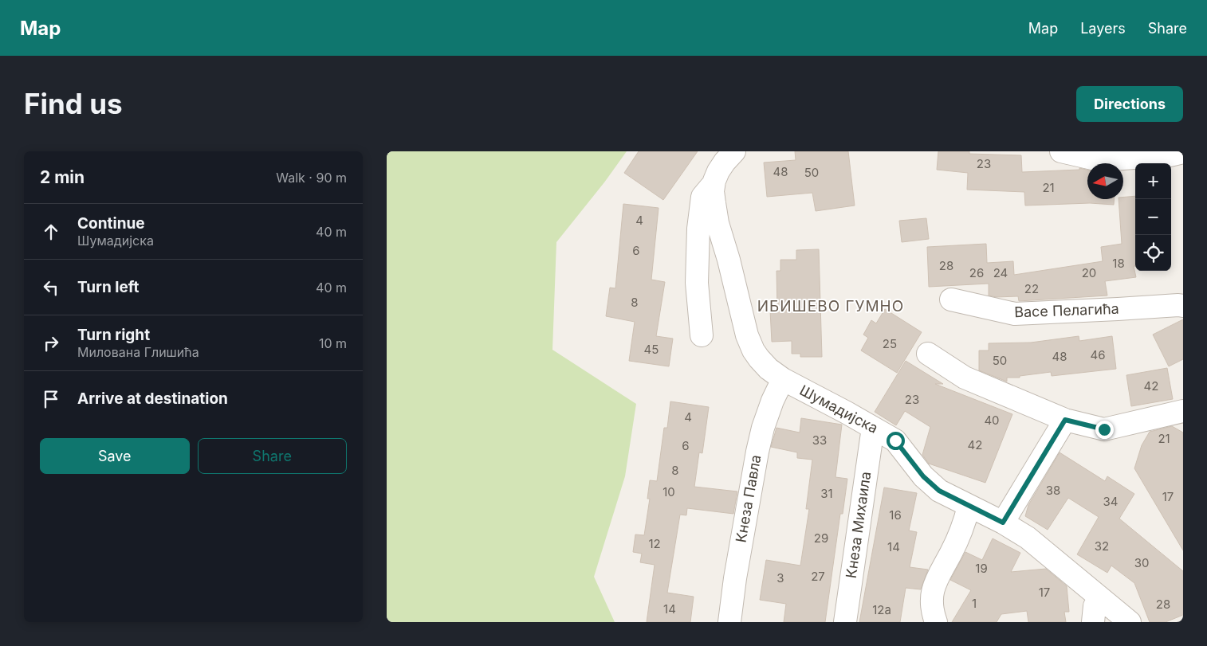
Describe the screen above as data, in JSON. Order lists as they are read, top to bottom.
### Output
{
  "streets": {
    "street": [
      "Васе Пелагића",
      "Шумадијска",
      "Кнеза Павла",
      "Кнеза Михаила"
    ]
  },
  "crossings": [
    ["Шумадијска", "Кнеза Павла"],
    ["Шумадијска", "Кнеза Михаила"]
  ],
  "districts": ["ИБИШЕВО ГУМНО"],
  "house_numbers": [
    "23",
    "48",
    "50",
    "21",
    "4",
    "6",
    "18",
    "28",
    "26",
    "24",
    "20",
    "22",
    "8",
    "25",
    "45",
    "46",
    "48",
    "50",
    "42",
    "23",
    "4",
    "40",
    "21",
    "33",
    "42",
    "6",
    "8",
    "38",
    "10",
    "31",
    "17",
    "34",
    "16",
    "29",
    "12",
    "32",
    "14",
    "30",
    "19",
    "27",
    "3",
    "17",
    "1",
    "28",
    "14",
    "12a"
  ],
  "north": "left",
  "page": {
    "header": "Map",
    "nav": ["Map", "Layers", "Share"],
    "buttons": [
      "Directions",
      ["Save", "Share"]
    ],
    "title": "Find us",
    "heading": ["2 min", "Walk · 90 m"],
    "map_buttons": ["+", "−"],
    "list": [
      ["Continue", "Шумадијска", "40 m"],
      ["Turn left", "40 m"],
      ["Turn right", "Милована Глишића", "10 m"],
      "Arrive at destination"
    ]
  }
}
